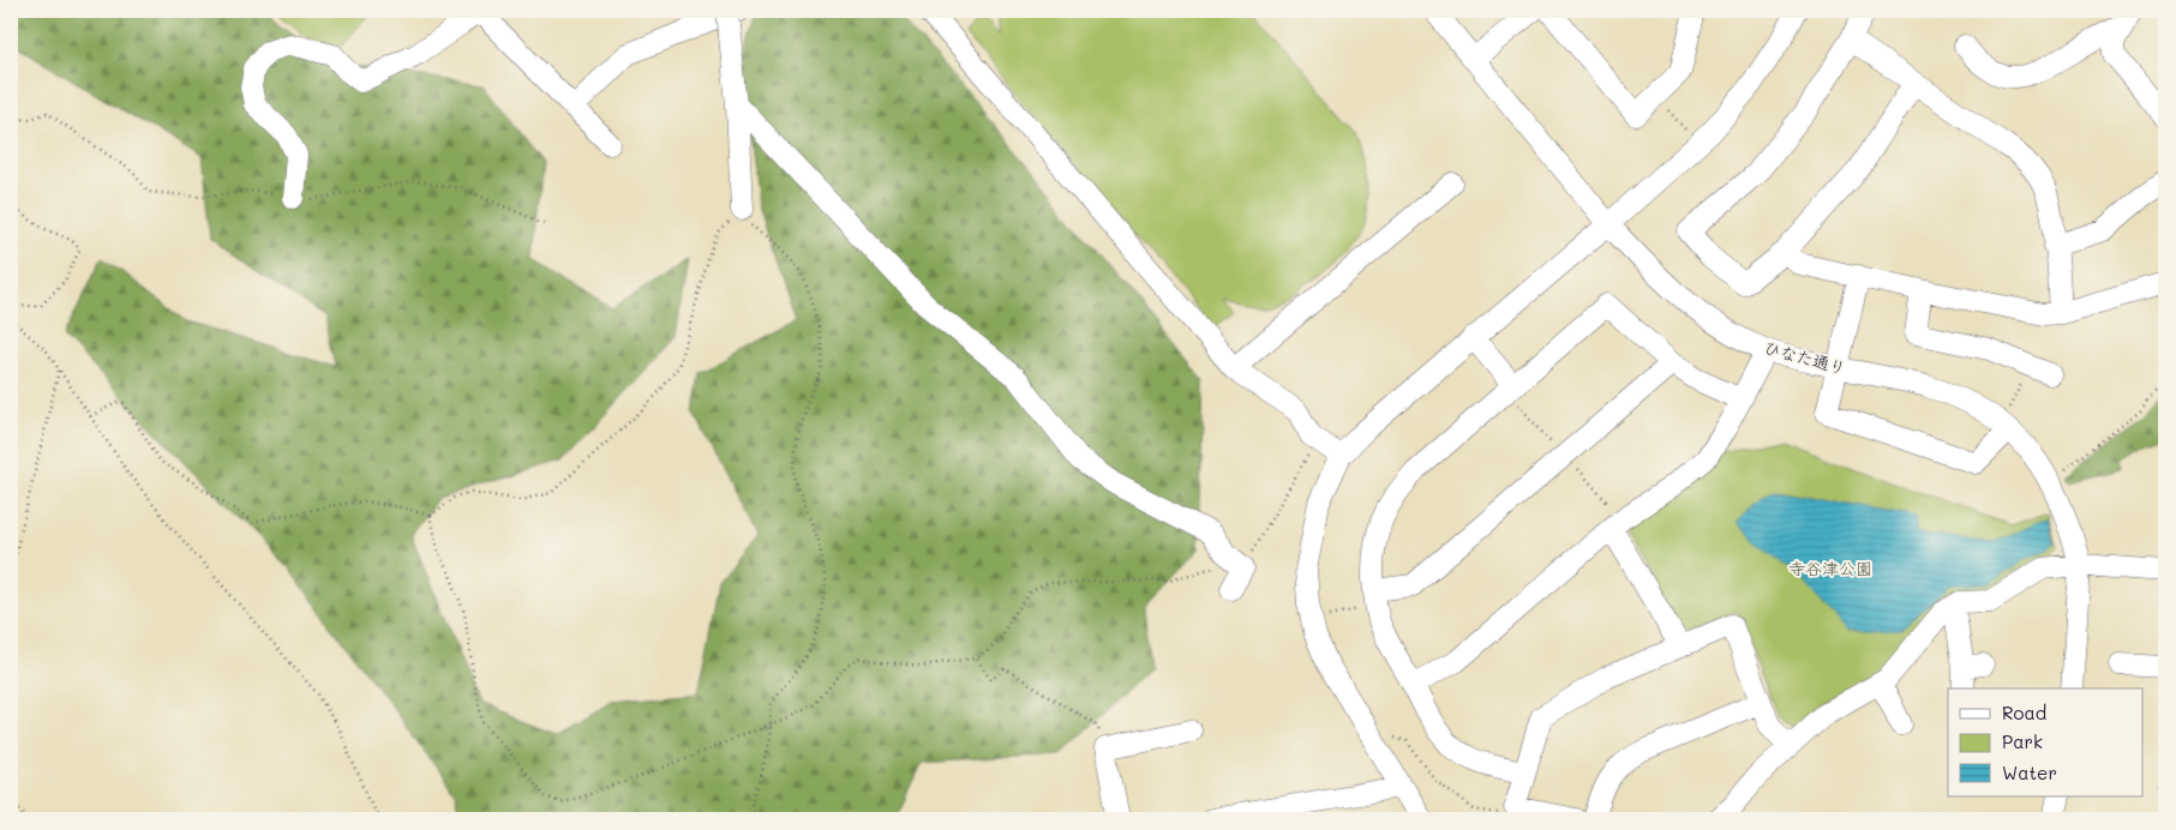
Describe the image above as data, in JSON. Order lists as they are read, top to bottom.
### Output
{
  "streets": {
    "street": ["ひなた通り"]
  },
  "parks": ["寺谷津公園"],
  "legend": ["Road", "Park", "Water"]
}
